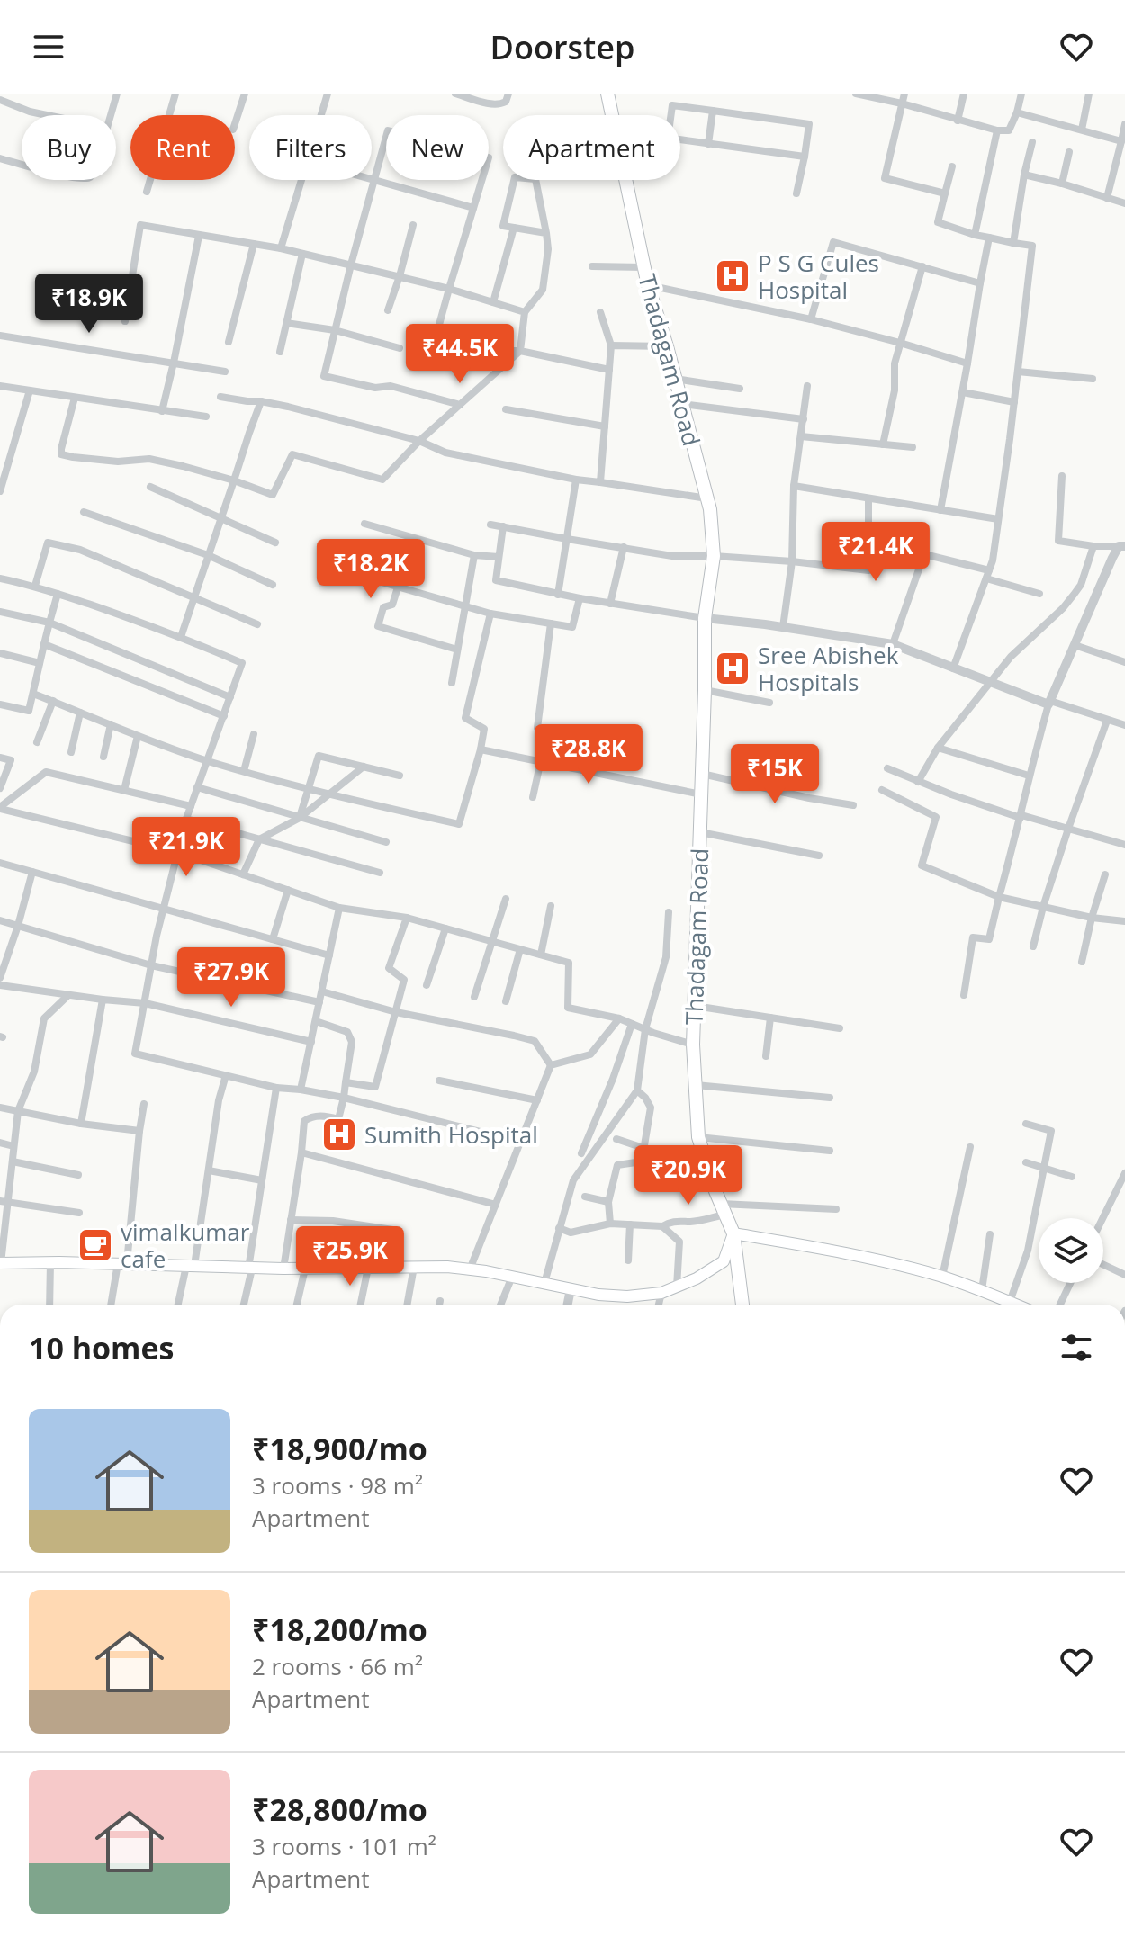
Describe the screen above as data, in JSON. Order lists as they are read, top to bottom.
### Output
{
  "streets": {
    "main road": ["Thadagam Road"]
  },
  "places": {
    "hospital": ["P S G Cules Hospital", "Sree Abishek Hospitals", "Sumith Hospital"],
    "cafe": ["vimalkumar cafe"]
  },
  "page": {
    "header": "Doorstep",
    "chip": [
      "Buy",
      "Rent",
      "Filters",
      "New",
      "Apartment"
    ],
    "price": [
      "₹18.9K",
      "₹44.5K",
      "₹21.4K",
      "₹18.2K",
      "₹28.8K",
      "₹15K",
      "₹21.9K",
      "₹27.9K",
      "₹20.9K",
      "₹25.9K"
    ],
    "heading": "10 homes",
    "list": [
      {
        "name": "₹18,900/mo",
        "note": "3 rooms · 98 m² · Apartment"
      },
      {
        "name": "₹18,200/mo",
        "note": "2 rooms · 66 m² · Apartment"
      },
      {
        "name": "₹28,800/mo",
        "note": "3 rooms · 101 m² · Apartment"
      }
    ]
  }
}
